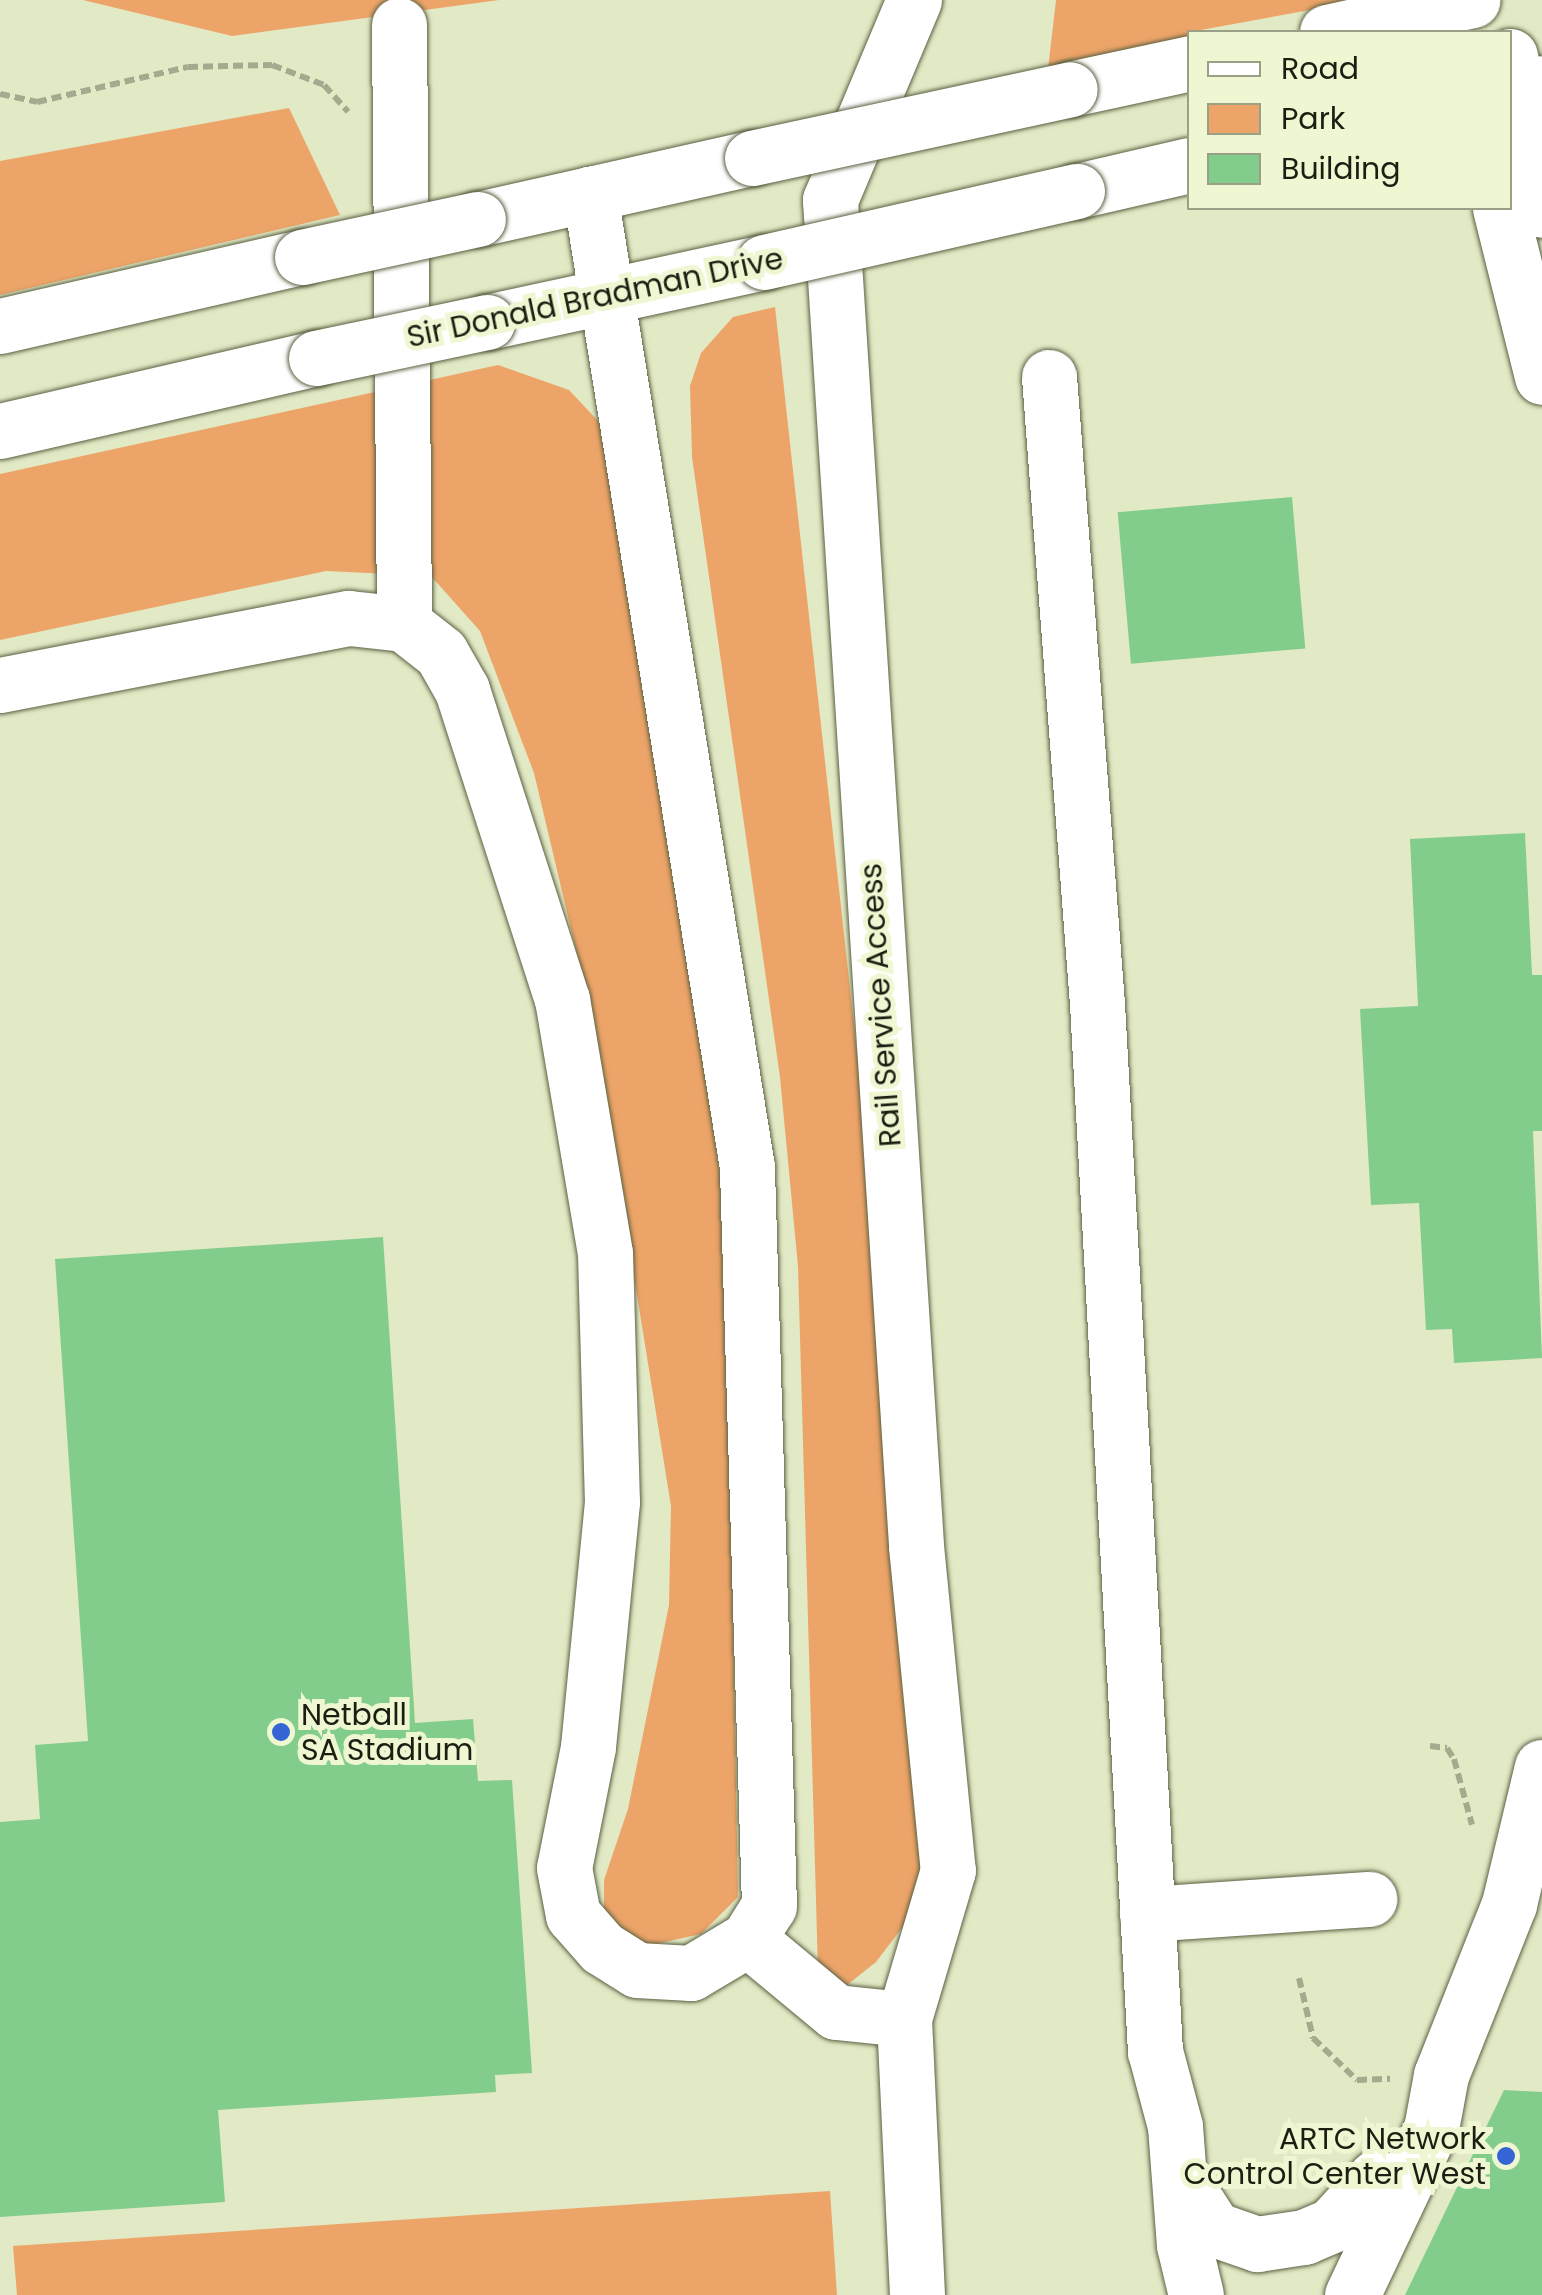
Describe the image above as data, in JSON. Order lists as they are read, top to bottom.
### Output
{
  "streets": {
    "main road": ["Sir Donald Bradman Drive", "Rail Service Access"]
  },
  "places": ["Netball SA Stadium", "ARTC Network Control Center West"],
  "legend": ["Road", "Park", "Building"]
}
